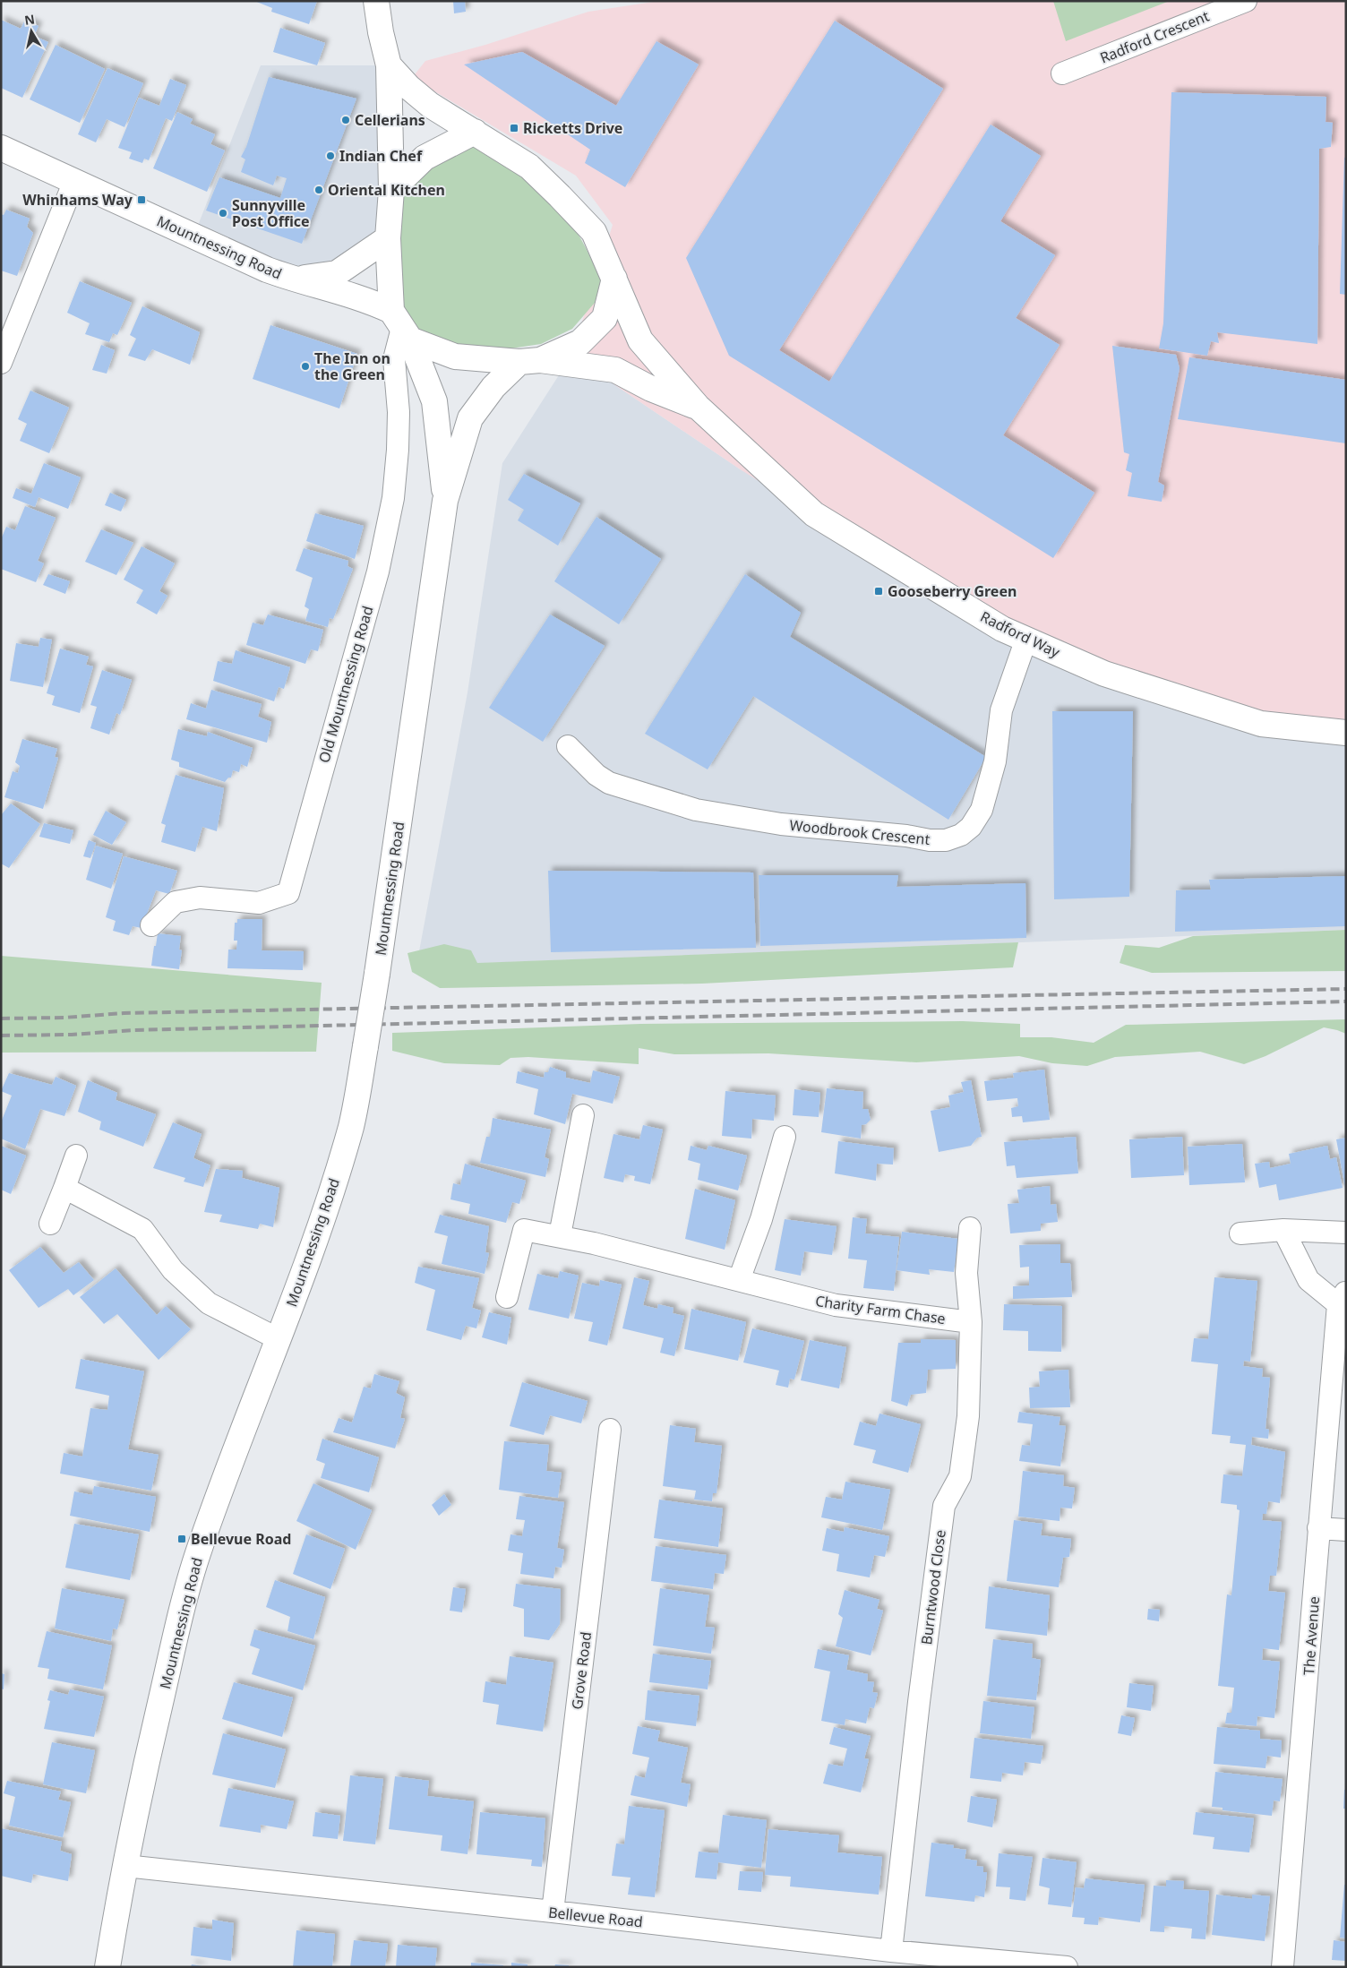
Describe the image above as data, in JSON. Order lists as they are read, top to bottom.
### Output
{
  "streets": {
    "street": [
      "Radford Crescent",
      "Mountnessing Road",
      "Radford Way",
      "Old Mountnessing Road",
      "Woodbrook Crescent",
      "Charity Farm Chase",
      "Burntwood Close",
      "The Avenue",
      "Grove Road",
      "Bellevue Road"
    ]
  },
  "crossings": [
    ["Mountnessing Road", "Radford Way"],
    ["Mountnessing Road", "Old Mountnessing Road"],
    ["Mountnessing Road", "Bellevue Road"],
    ["Radford Way", "Woodbrook Crescent"],
    ["Charity Farm Chase", "Burntwood Close"],
    ["Burntwood Close", "Bellevue Road"],
    ["Grove Road", "Bellevue Road"]
  ],
  "places": {
    "other": [
      "Cellerians",
      "Indian Chef",
      "Oriental Kitchen",
      "Sunnyville Post Office",
      "The Inn on the Green"
    ],
    "transit": [
      "Ricketts Drive",
      "Whinhams Way",
      "Gooseberry Green",
      "Bellevue Road"
    ]
  },
  "north": "top"
}
